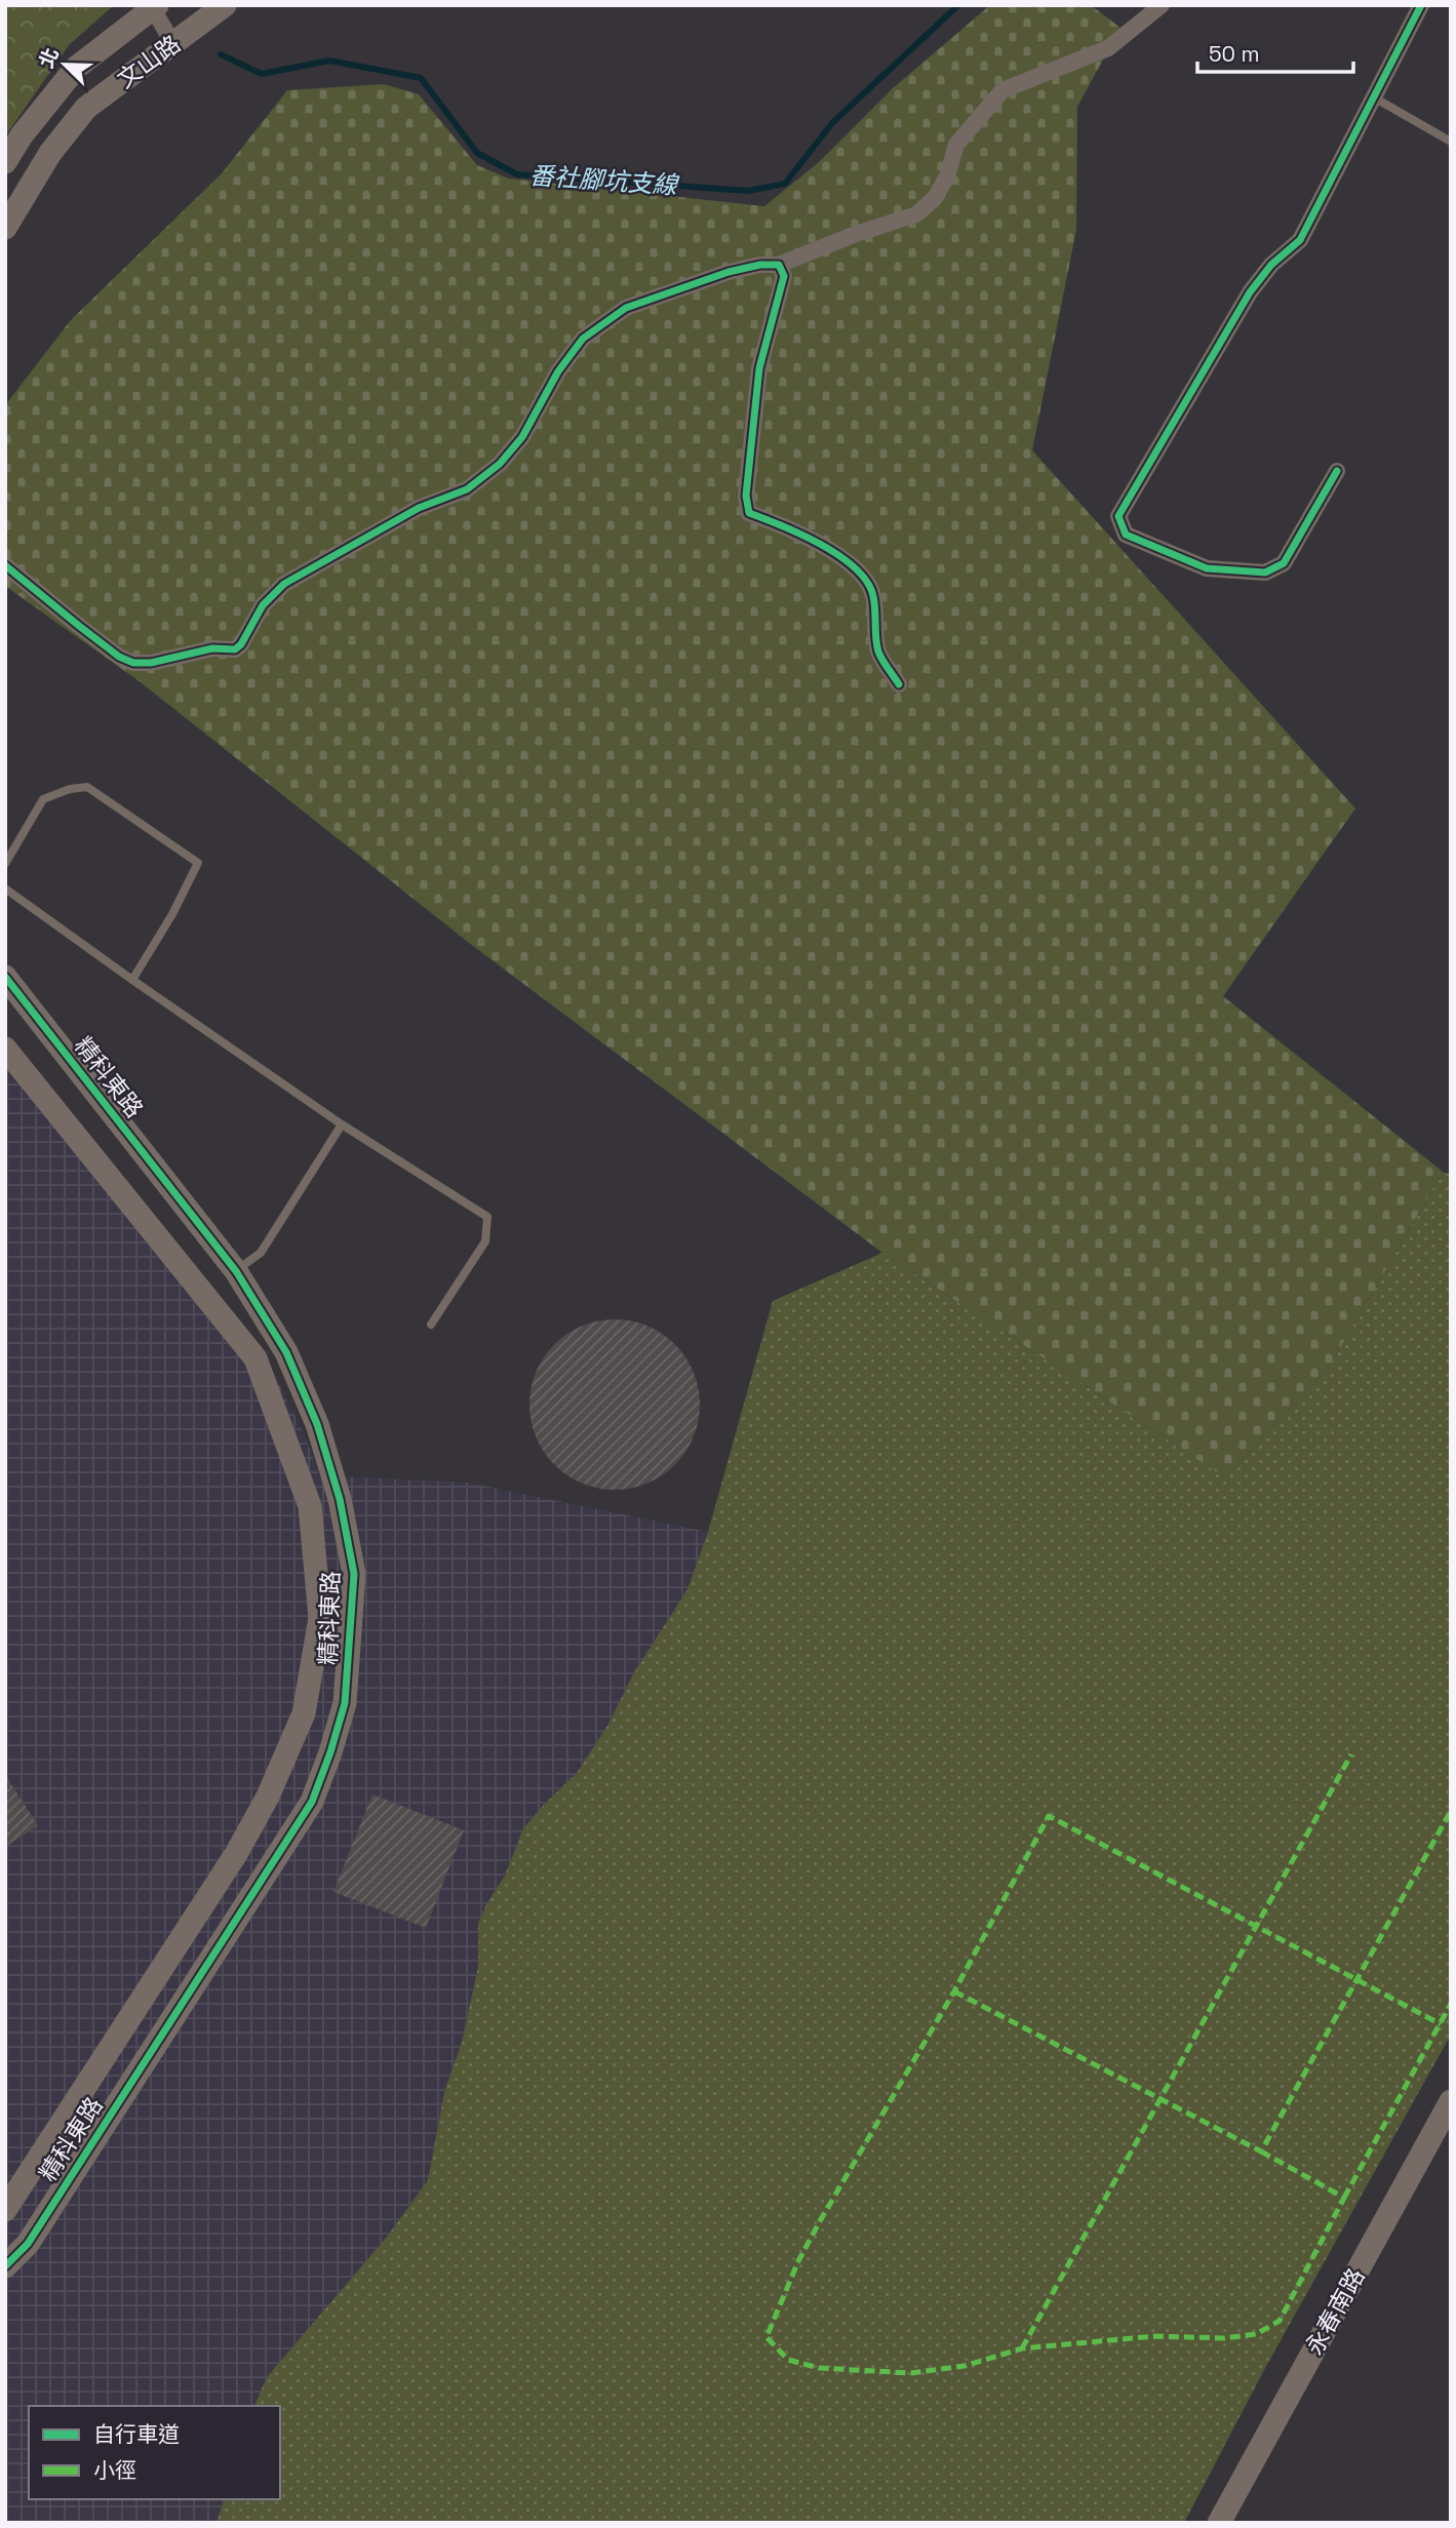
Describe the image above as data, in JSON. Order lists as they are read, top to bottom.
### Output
{
  "streets": {
    "street": ["文山路", "精科東路", "永春南路"]
  },
  "water": ["番社腳坑支線"],
  "legend": ["自行車道", "小徑"],
  "scale_bar": "50 m",
  "north": "top left"
}
